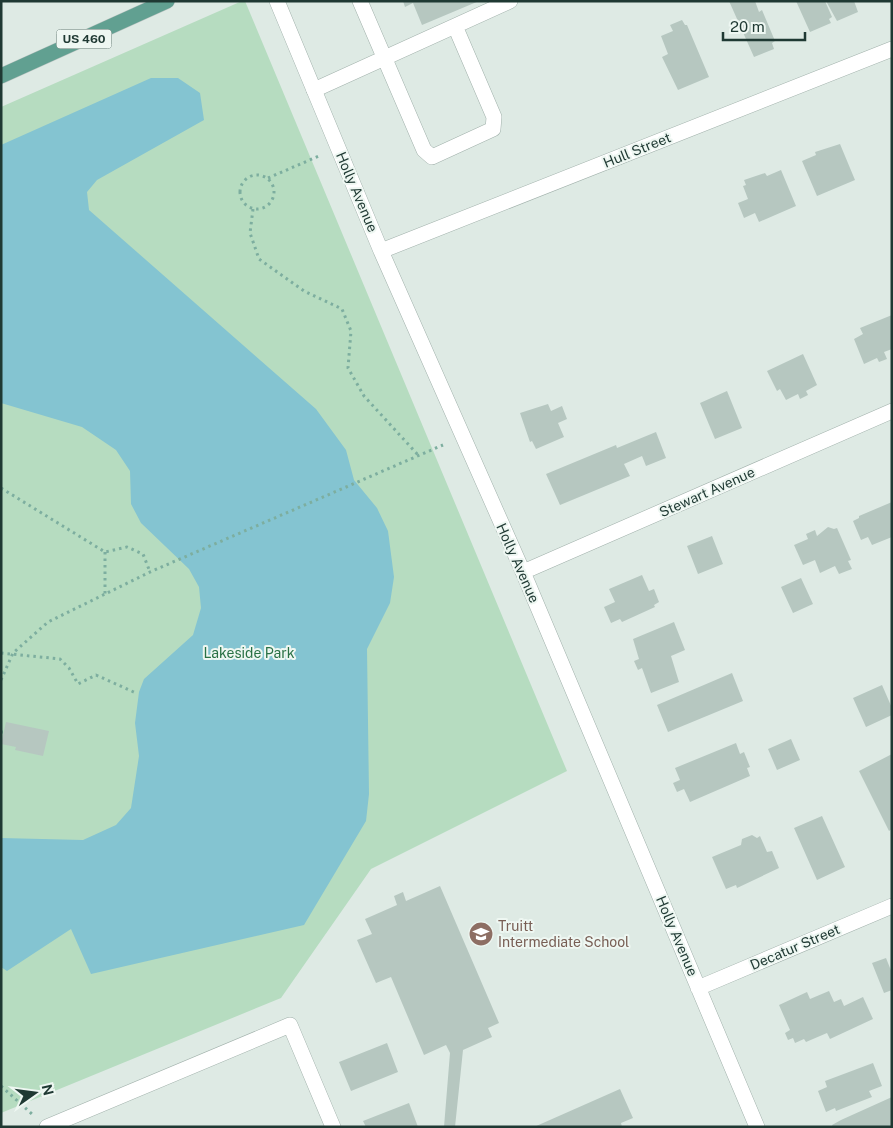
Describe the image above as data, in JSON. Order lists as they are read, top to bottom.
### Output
{
  "streets": {
    "main road": ["US 460"],
    "street": [
      "Hull Street",
      "Holly Avenue",
      "Stewart Avenue",
      "Decatur Street"
    ]
  },
  "crossings": [
    ["Hull Street", "Holly Avenue"],
    ["Holly Avenue", "Stewart Avenue"],
    ["Holly Avenue", "Decatur Street"]
  ],
  "parks": ["Lakeside Park"],
  "places": {
    "school or university": ["Truitt Intermediate School"]
  },
  "scale_bar": "20 m",
  "north": "right"
}
